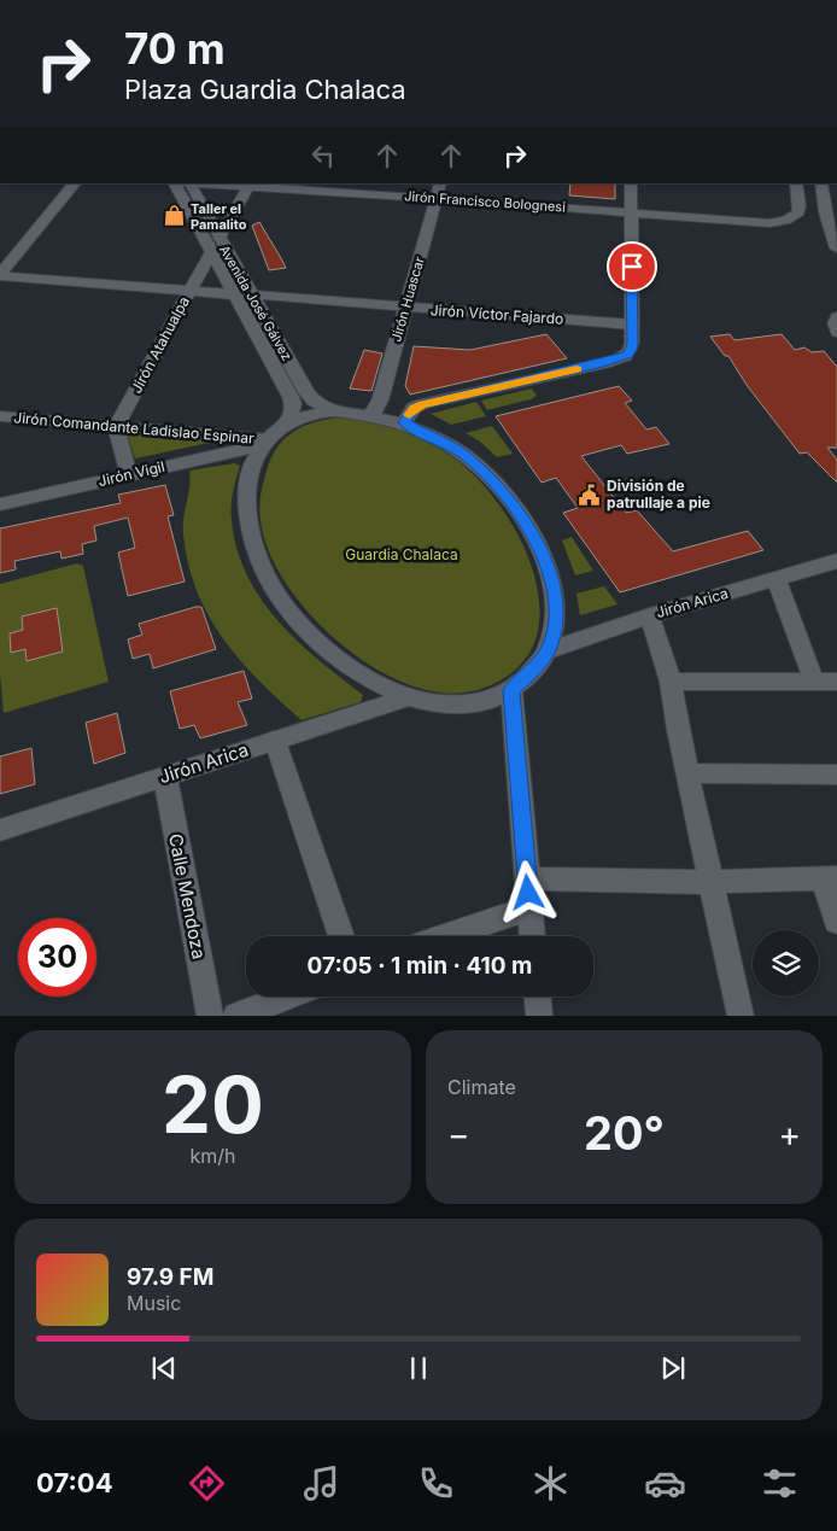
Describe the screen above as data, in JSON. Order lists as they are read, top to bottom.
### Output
{
  "streets": {
    "street": [
      "Jirón Francisco Bolognesi",
      "Jirón Huascar",
      "Avenida José Gálvez",
      "Jirón Víctor Fajardo",
      "Jirón Atahualpa",
      "Jirón Comandante Ladislao Espinar",
      "Jirón Vigil",
      "Jirón Arica",
      "Calle Mendoza"
    ]
  },
  "crossings": [
    ["Jirón Francisco Bolognesi", "Jirón Huascar"],
    ["Jirón Francisco Bolognesi", "Avenida José Gálvez"],
    ["Jirón Huascar", "Jirón Víctor Fajardo"],
    ["Avenida José Gálvez", "Jirón Víctor Fajardo"],
    ["Avenida José Gálvez", "Jirón Atahualpa"],
    ["Jirón Atahualpa", "Jirón Comandante Ladislao Espinar"],
    ["Jirón Comandante Ladislao Espinar", "Jirón Vigil"],
    ["Jirón Arica", "Calle Mendoza"]
  ],
  "parks": ["Guardia Chalaca"],
  "places": {
    "shop": ["Taller el Pamalito"],
    "public building": ["División de patrullaje a pie"]
  },
  "page": {
    "turn": ["70 m", "Plaza Guardia Chalaca"],
    "limit": "30",
    "trip": "07:05 · 1 min · 410 m",
    "tile": [
      ["20", "km/h"],
      "Climate"
    ],
    "heat": ["−", "20°", "+"],
    "song": ["97.9 FM", "Music"],
    "tabs": "07:04"
  }
}
